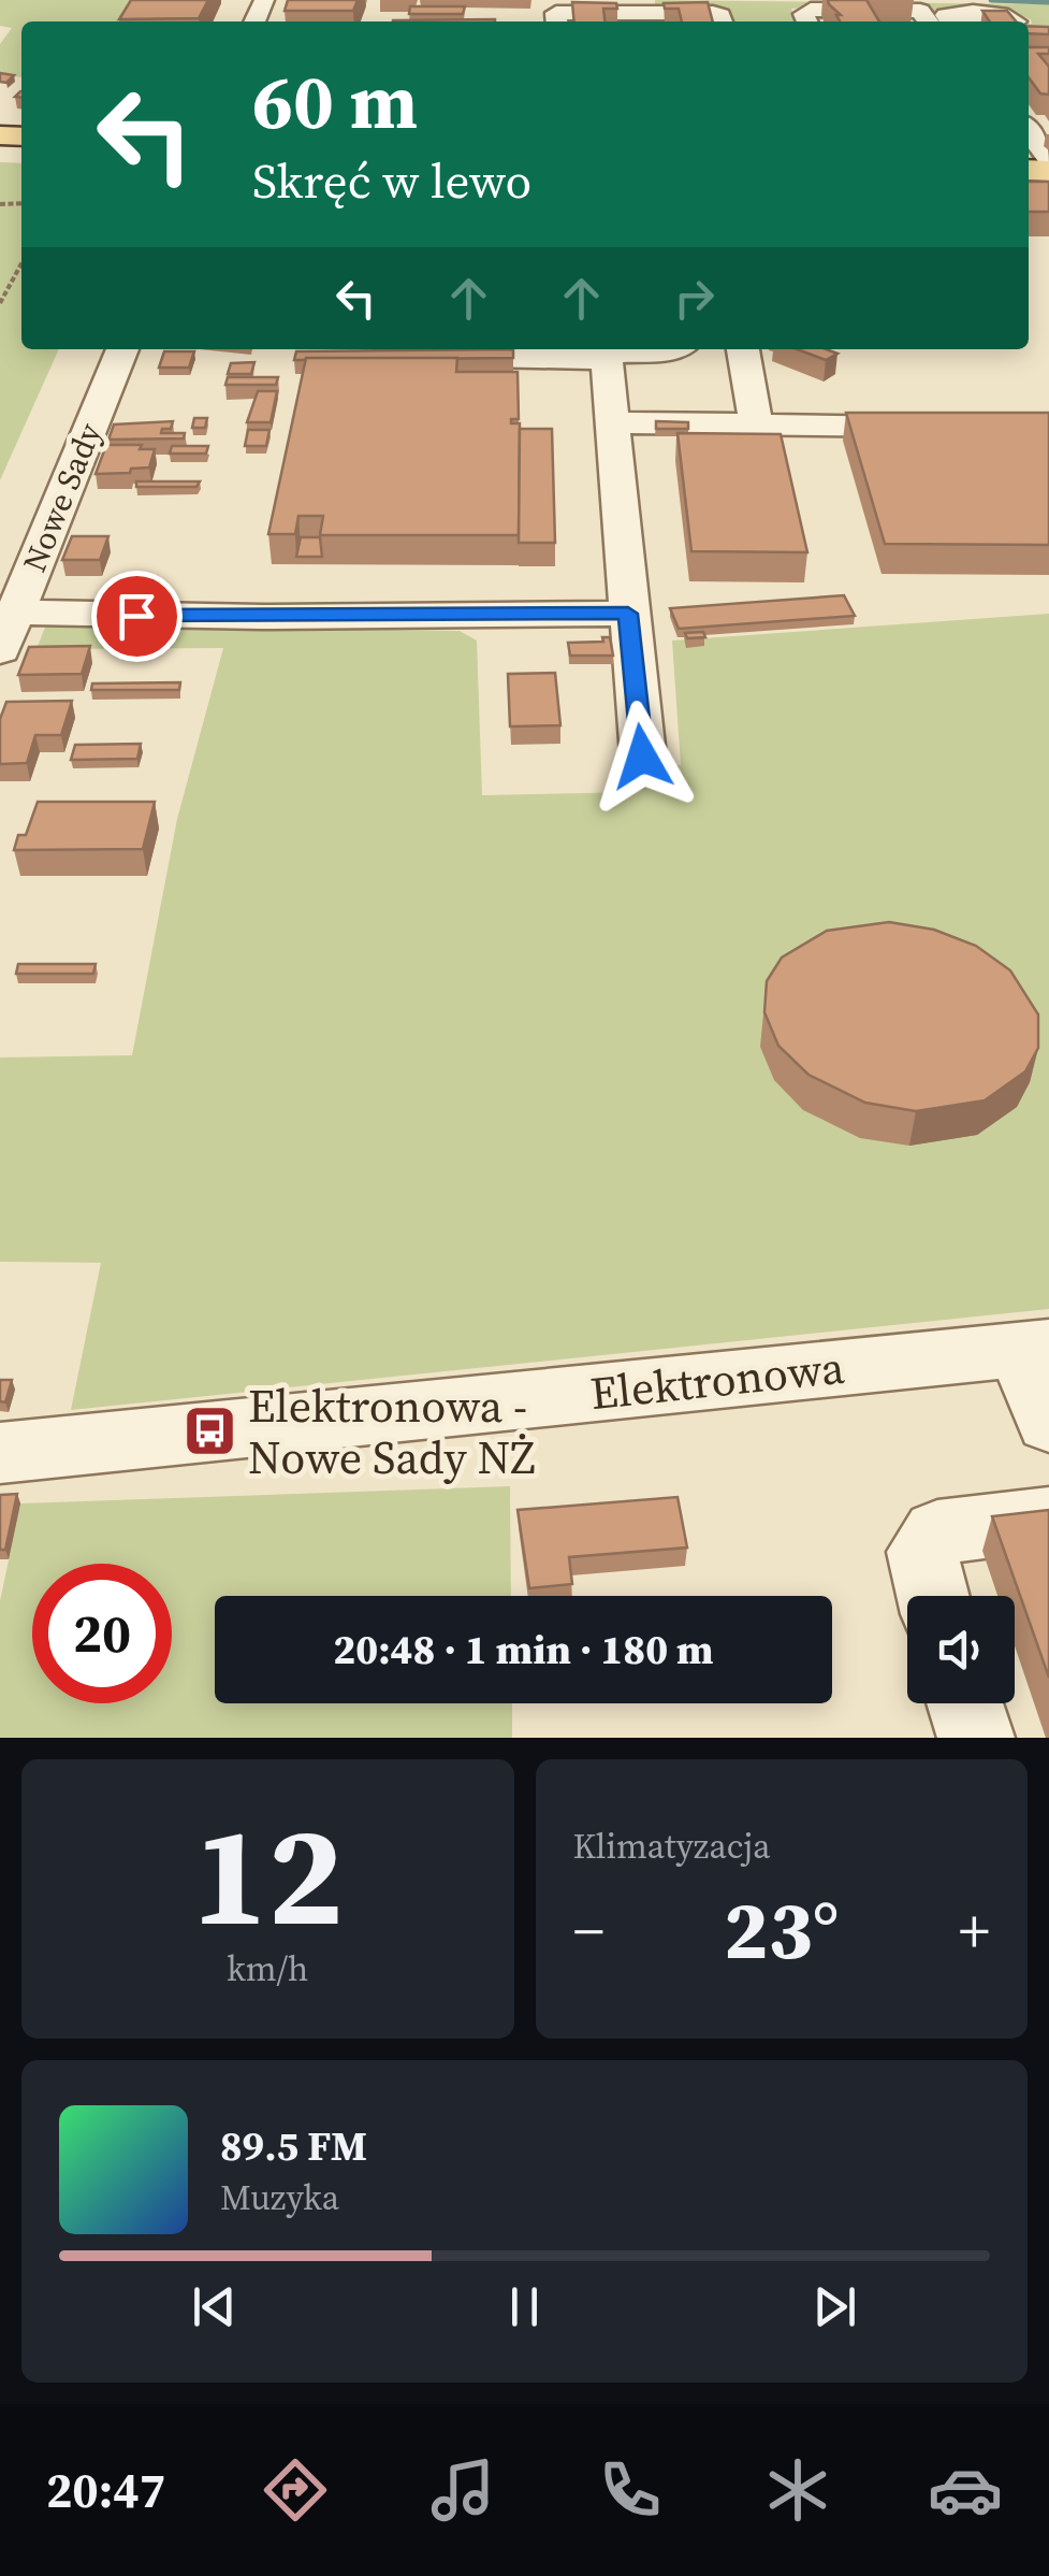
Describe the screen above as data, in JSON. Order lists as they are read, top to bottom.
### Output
{
  "streets": {
    "street": ["Nowe Sady", "Elektronowa"]
  },
  "places": {
    "bus stop": ["Elektronowa - Nowe Sady NŻ"]
  },
  "page": {
    "turn": ["60 m", "Skręć w lewo"],
    "limit": "20",
    "trip": "20:48 · 1 min · 180 m",
    "tile": [
      ["12", "km/h"],
      "Klimatyzacja"
    ],
    "heat": ["−", "23°", "+"],
    "song": ["89.5 FM", "Muzyka"],
    "tabs": "20:47"
  }
}
